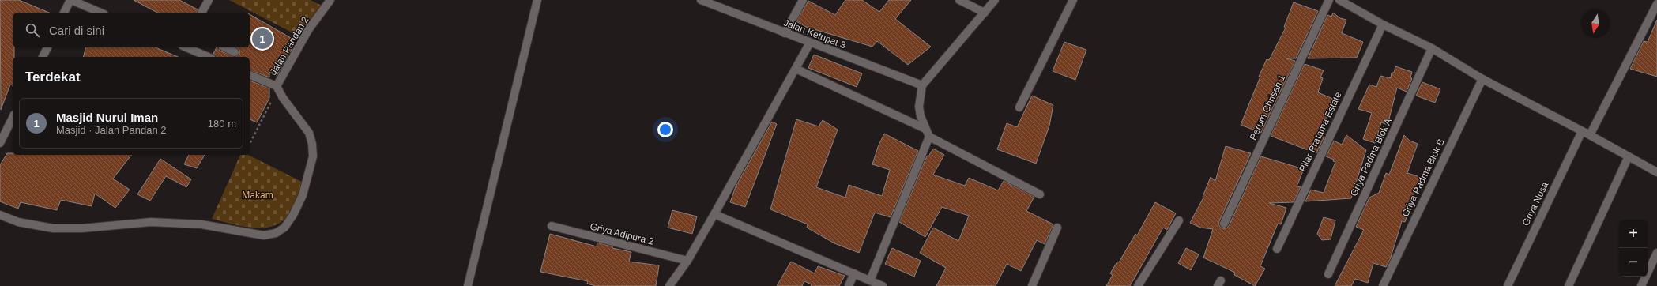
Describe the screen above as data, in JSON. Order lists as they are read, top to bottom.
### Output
{
  "streets": {
    "street": [
      "Jalan Ketupat 3",
      "Jalan Pandan 2",
      "Perum Chrisan 1",
      "Pilar Pratama Estate",
      "Griya Padma Blok A",
      "Griya Padma Blok B",
      "Griya Nusa",
      "Griya Adipura 2"
    ]
  },
  "parks": ["Makam"],
  "north": "bottom",
  "page": {
    "search": "Cari di sini",
    "pins": "1",
    "heading": "Terdekat",
    "list": [
      {
        "mark": "1",
        "name": "Masjid Nurul Iman",
        "note": "Masjid · Jalan Pandan 2",
        "value": "180 m"
      }
    ],
    "map_buttons": ["+", "−"]
  }
}
